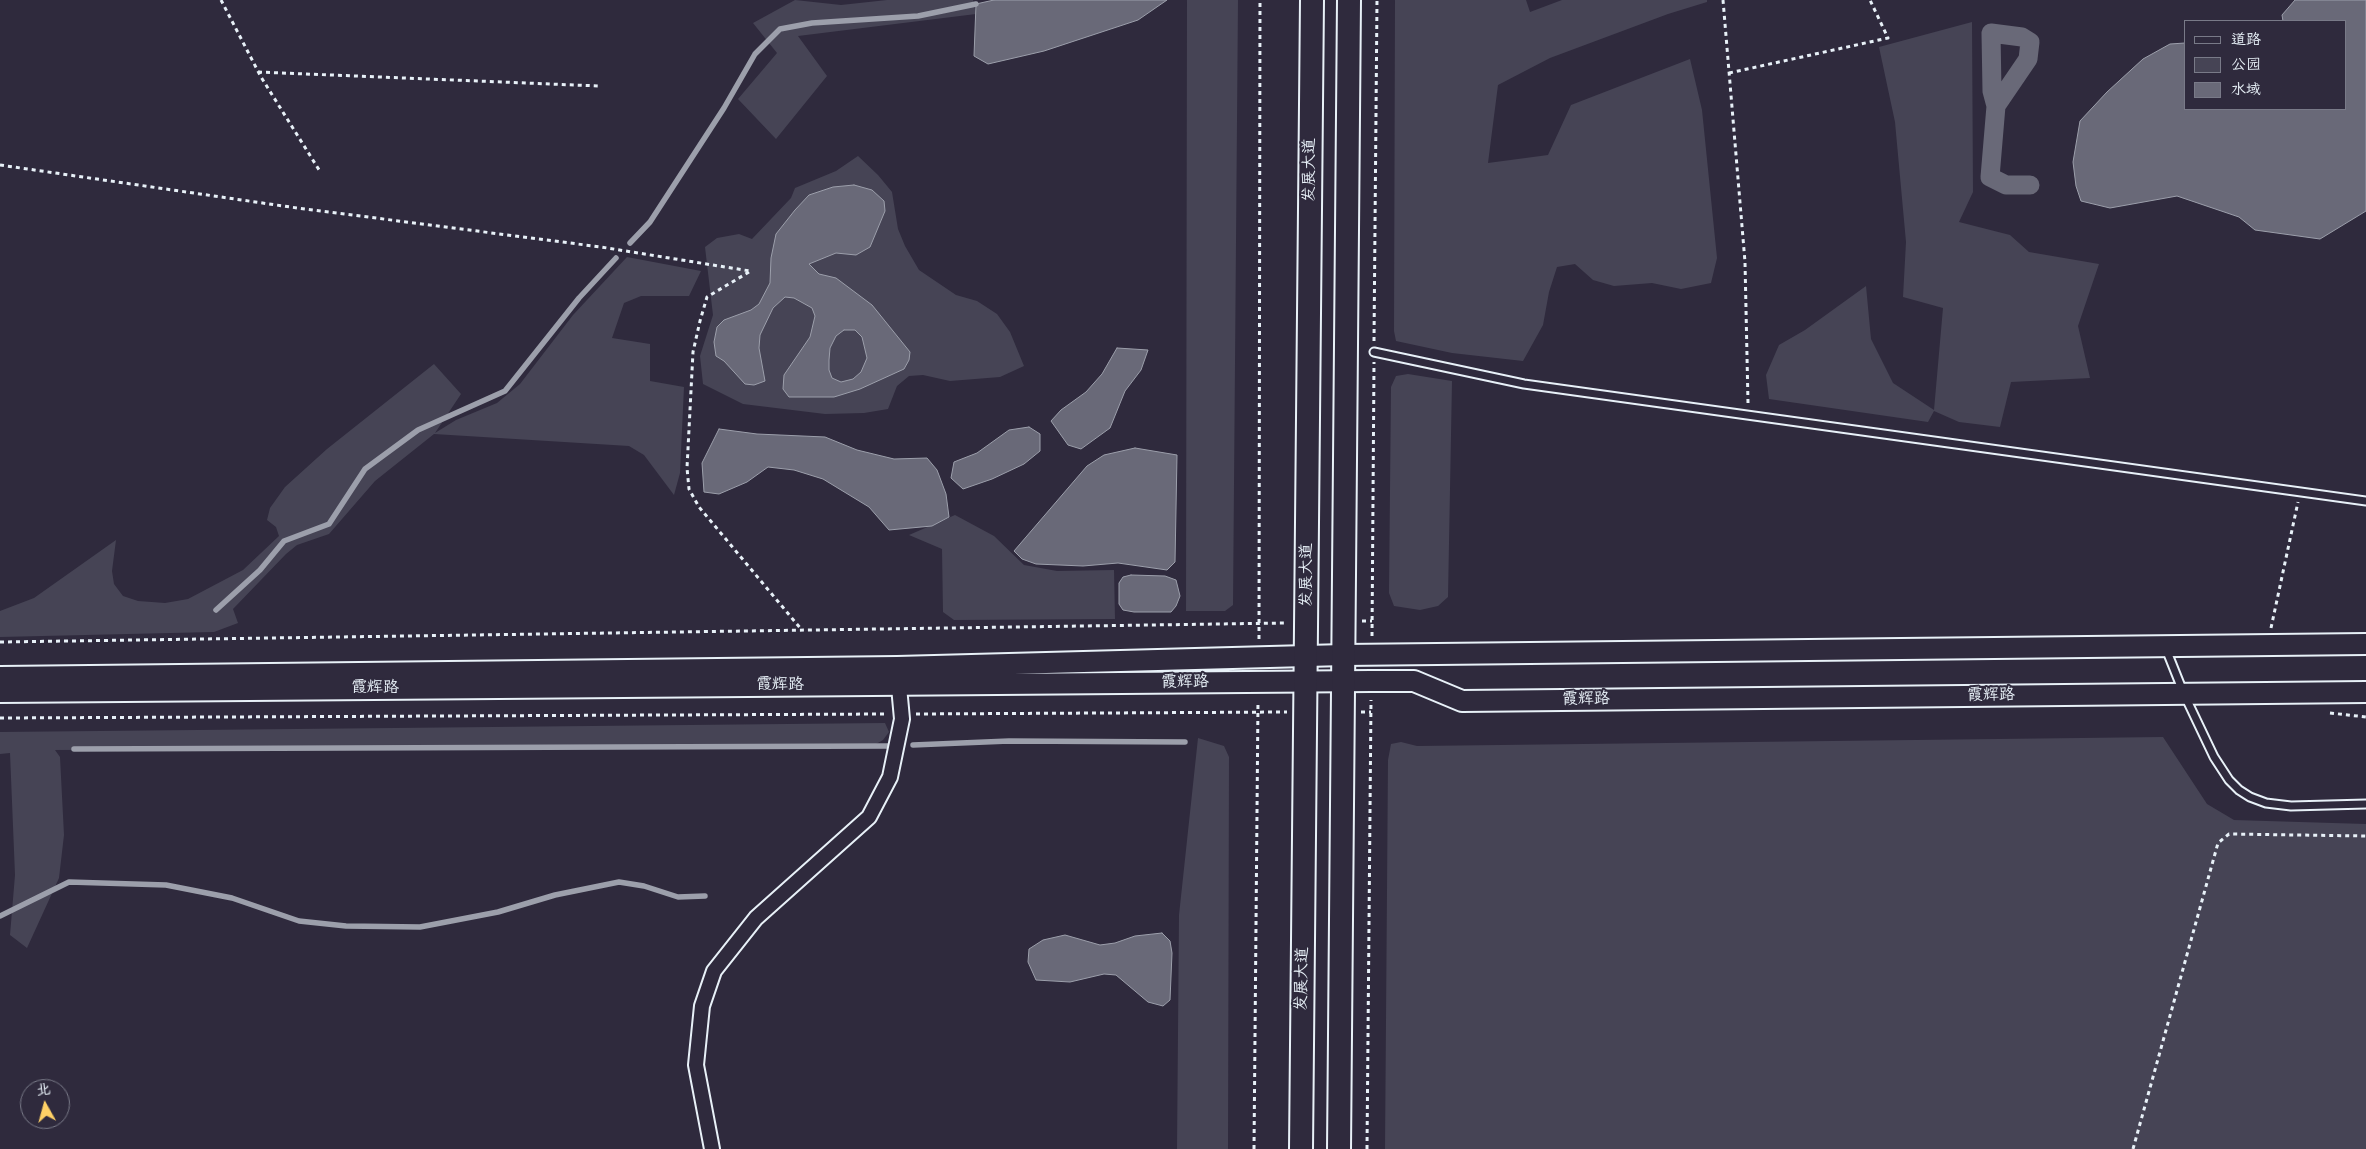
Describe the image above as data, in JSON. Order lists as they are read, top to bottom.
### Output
{
  "streets": {
    "main road": ["发展大道"],
    "street": ["霞辉路"]
  },
  "crossings": [
    ["发展大道", "霞辉路"]
  ],
  "legend": ["道路", "公园", "水域"],
  "north": "top"
}
